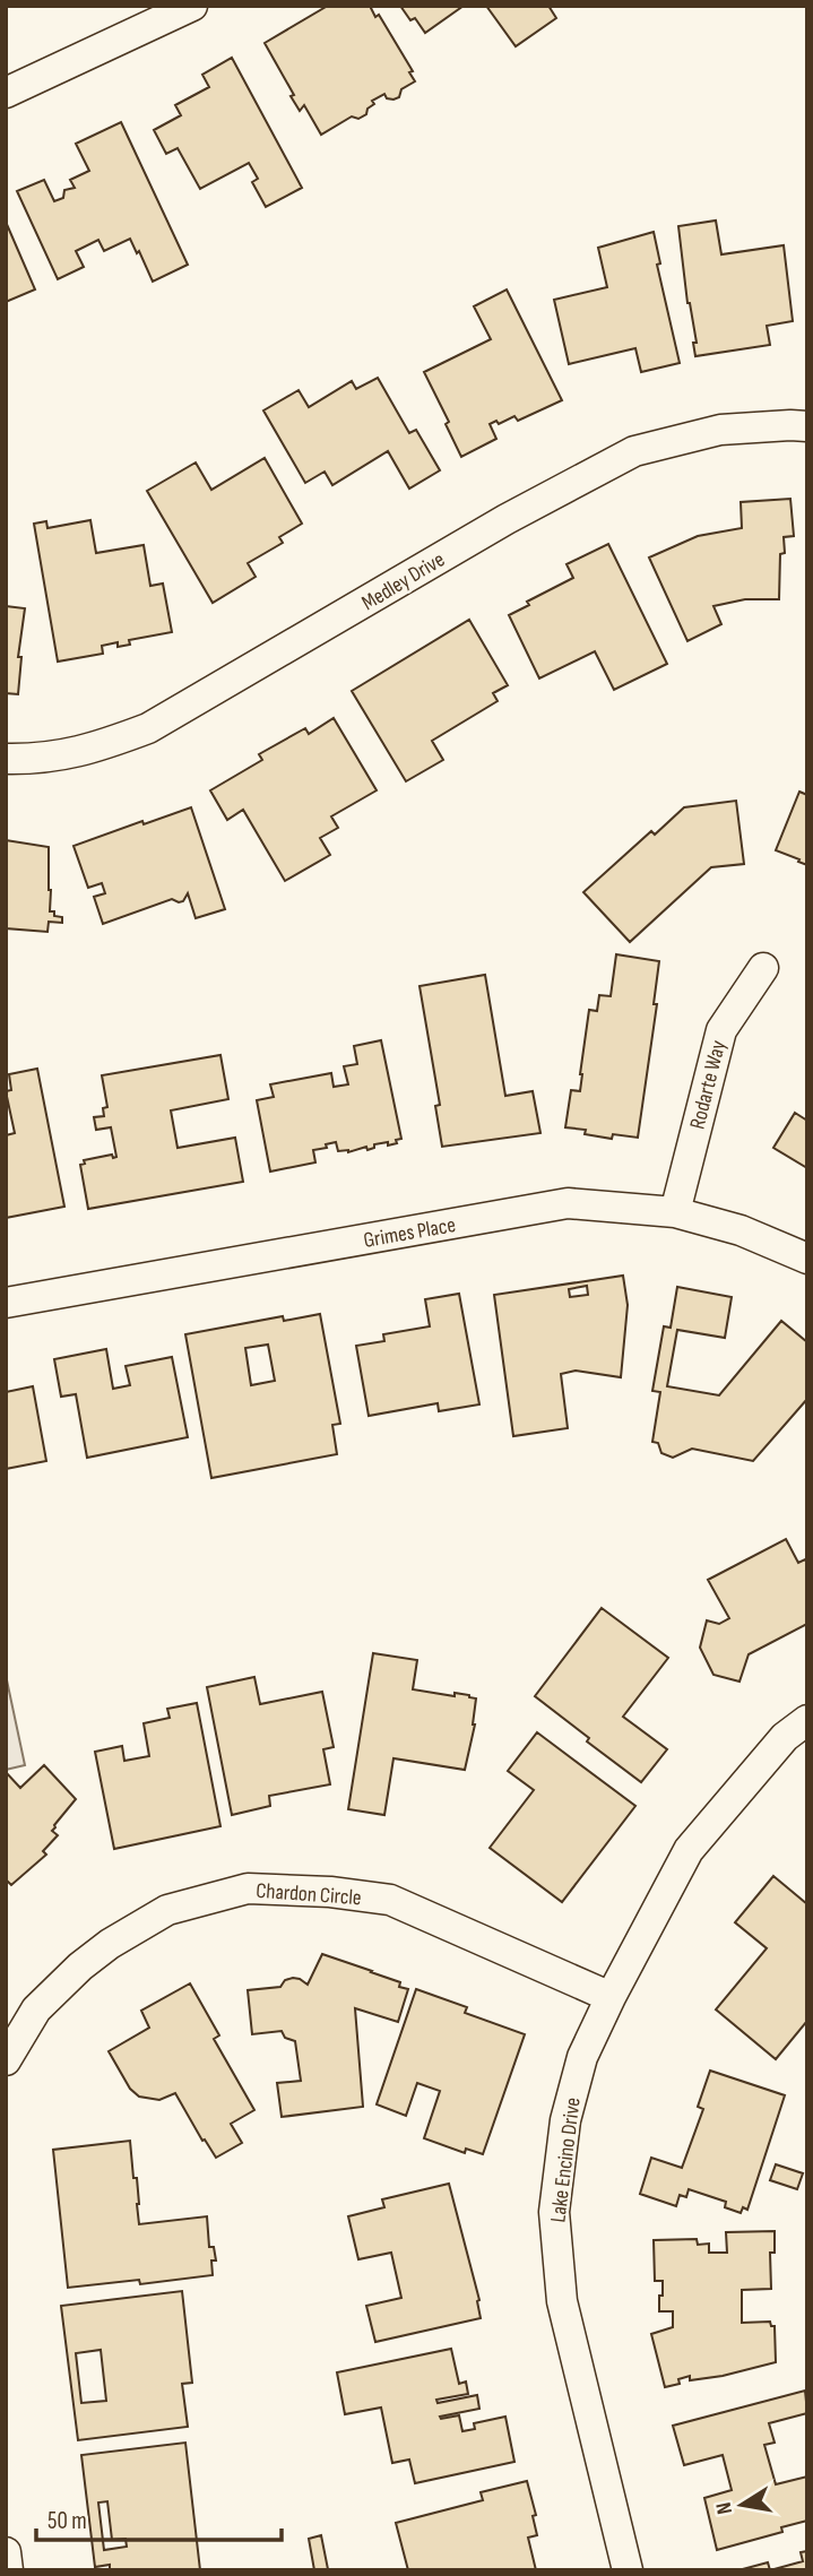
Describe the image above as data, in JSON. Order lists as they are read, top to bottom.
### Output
{
  "streets": {
    "street": [
      "Medley Drive",
      "Rodarte Way",
      "Grimes Place",
      "Chardon Circle",
      "Lake Encino Drive"
    ]
  },
  "crossings": [
    ["Rodarte Way", "Grimes Place"],
    ["Chardon Circle", "Lake Encino Drive"]
  ],
  "scale_bar": "50 m",
  "north": "left"
}
